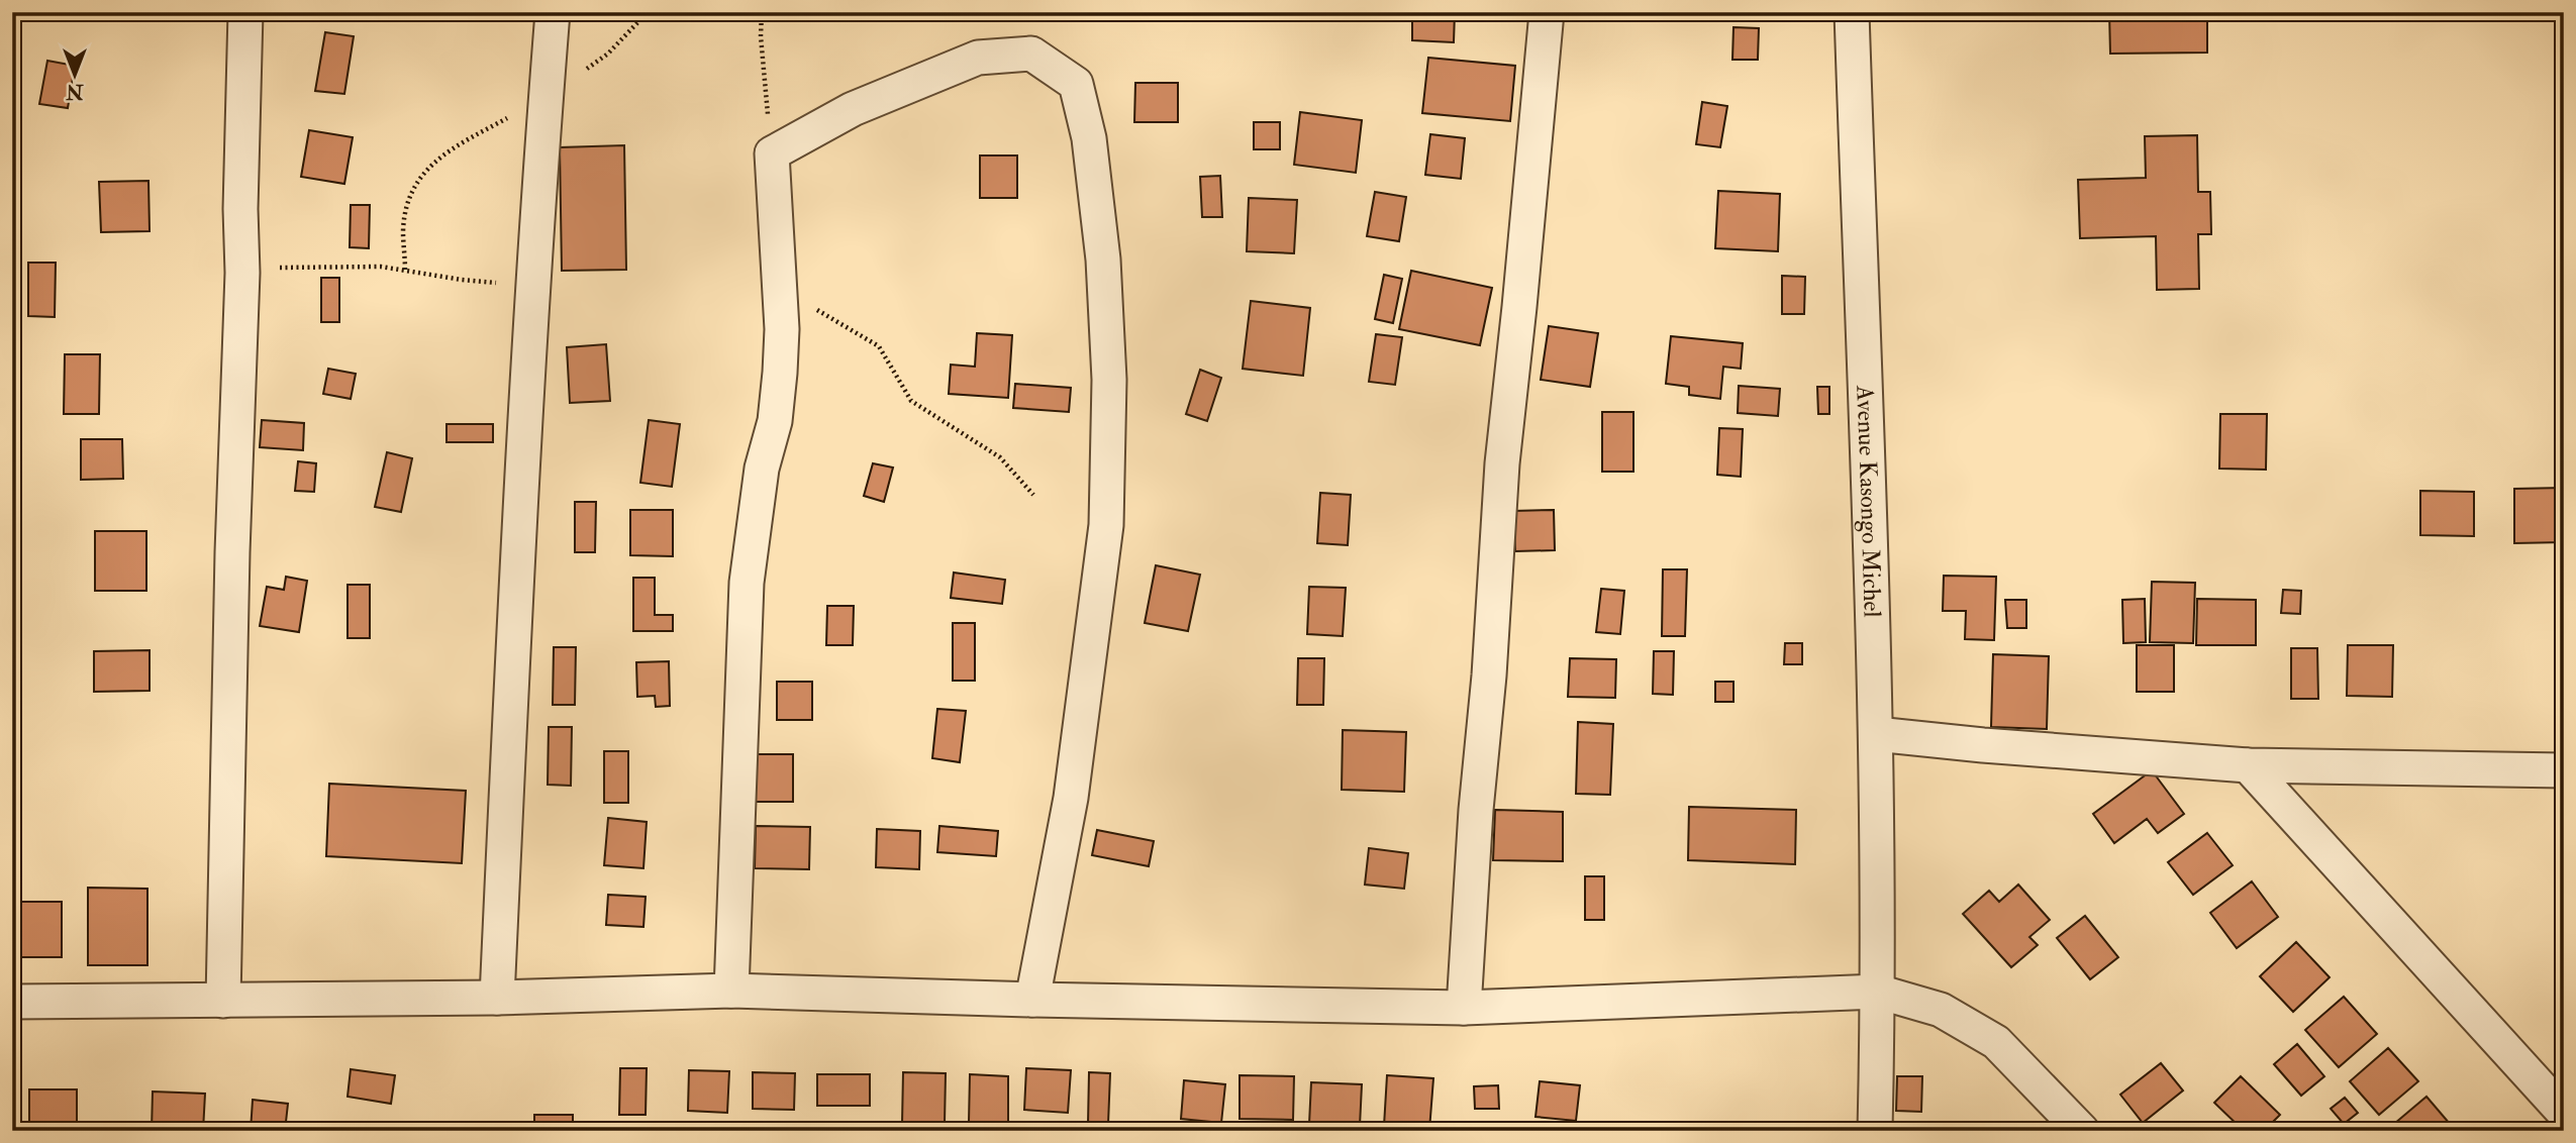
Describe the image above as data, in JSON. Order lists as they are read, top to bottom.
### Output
{
  "streets": {
    "street": ["Avenue Kasongo Michel"]
  },
  "north": "bottom"
}
